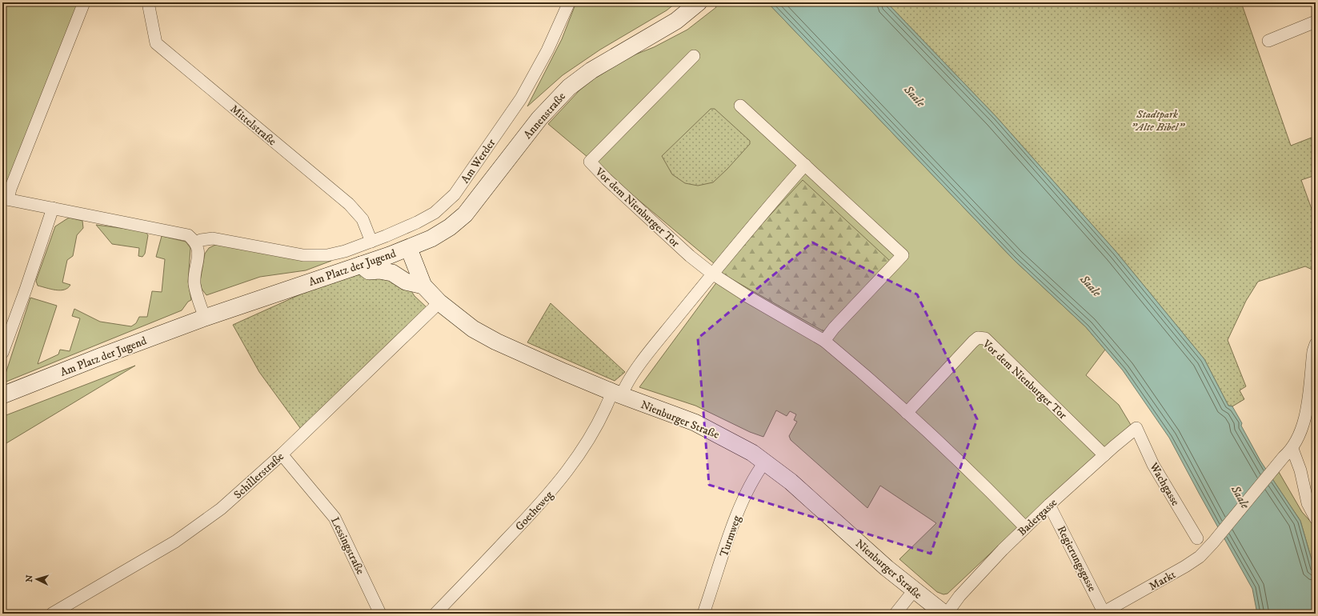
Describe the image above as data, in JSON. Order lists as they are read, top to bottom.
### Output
{
  "streets": {
    "main road": ["Annenstraße", "Am Platz der Jugend", "Nienburger Straße"],
    "street": [
      "Mittelstraße",
      "Am Werder",
      "Vor dem Nienburger Tor",
      "Schillerstraße",
      "Wachgasse",
      "Goetheweg",
      "Badergasse",
      "Turmweg",
      "Lessingstraße",
      "Regierungsgasse",
      "Markt"
    ]
  },
  "crossings": [
    ["Annenstraße", "Am Platz der Jugend"],
    ["Annenstraße", "Nienburger Straße"],
    ["Mittelstraße", "Am Werder"],
    ["Am Werder", "Am Platz der Jugend"],
    ["Vor dem Nienburger Tor", "Badergasse"],
    ["Am Platz der Jugend", "Nienburger Straße"],
    ["Nienburger Straße", "Schillerstraße"],
    ["Nienburger Straße", "Goetheweg"],
    ["Nienburger Straße", "Badergasse"],
    ["Nienburger Straße", "Turmweg"],
    ["Schillerstraße", "Lessingstraße"],
    ["Wachgasse", "Badergasse"],
    ["Badergasse", "Regierungsgasse"],
    ["Regierungsgasse", "Markt"]
  ],
  "water": ["Saale"],
  "parks": ["Stadtpark \"Alte Bibel\""],
  "north": "left"
}
